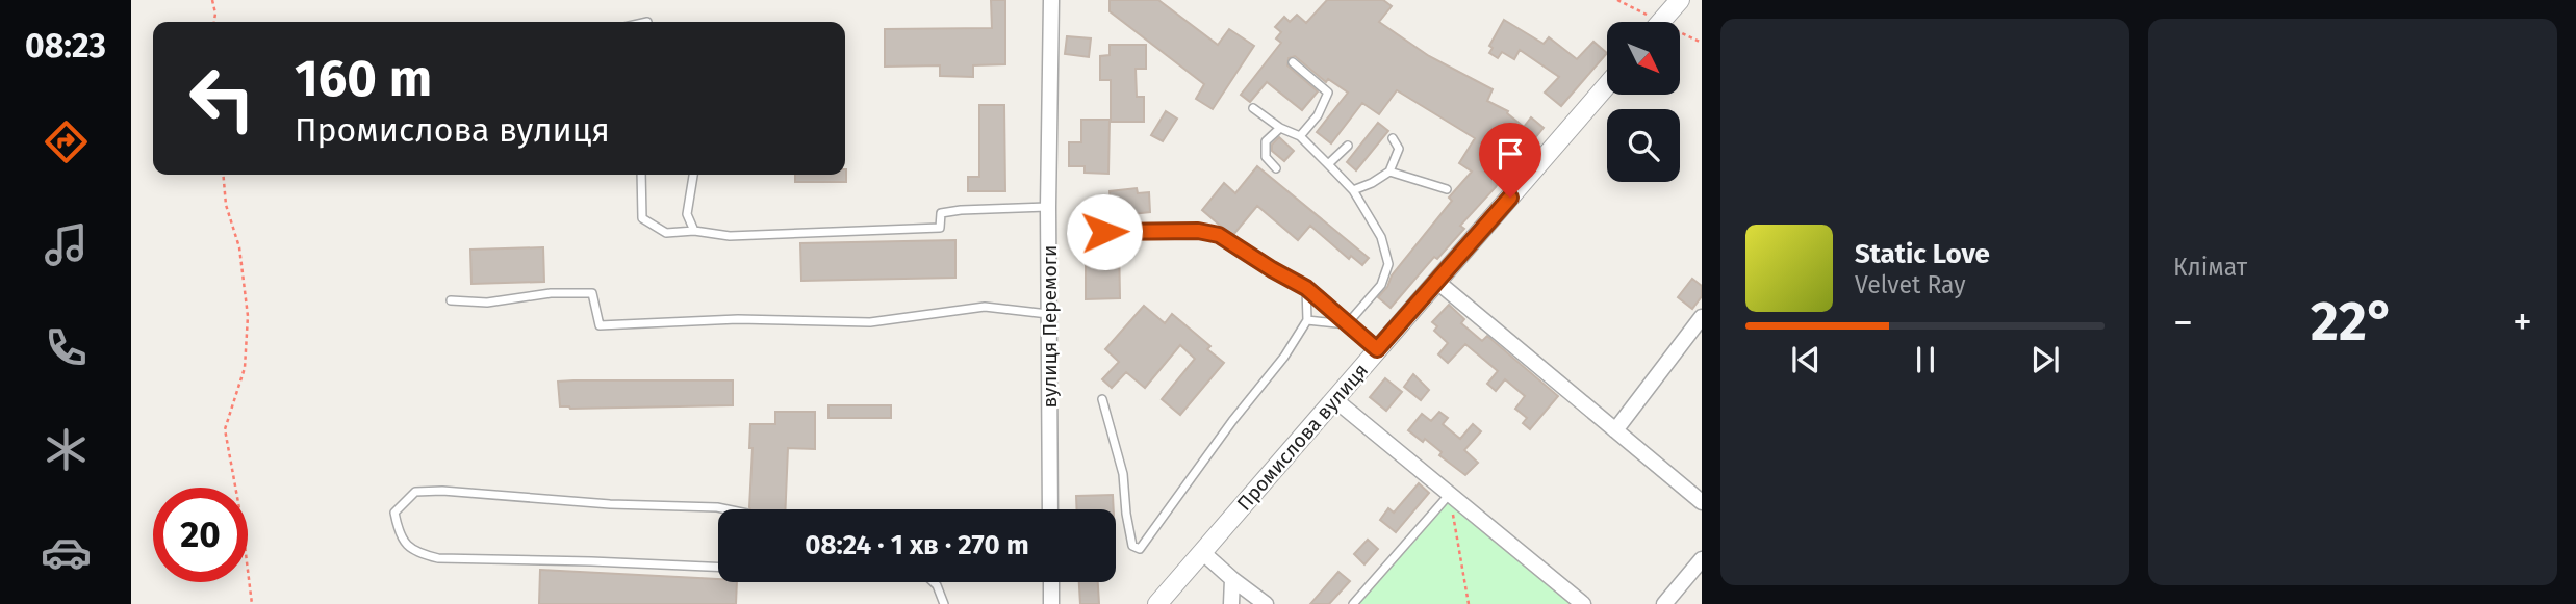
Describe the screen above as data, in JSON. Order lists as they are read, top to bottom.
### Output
{
  "streets": {
    "street": ["вулиця Перемоги", "Промислова вулиця"]
  },
  "north": "bottom right",
  "page": {
    "tabs": "08:23",
    "tile": "Клімат",
    "turn": ["160 m", "Промислова вулиця"],
    "song": ["Static Love", "Velvet Ray"],
    "heat": ["−", "22°", "+"],
    "limit": "20",
    "trip": "08:24 · 1 хв · 270 m"
  }
}
